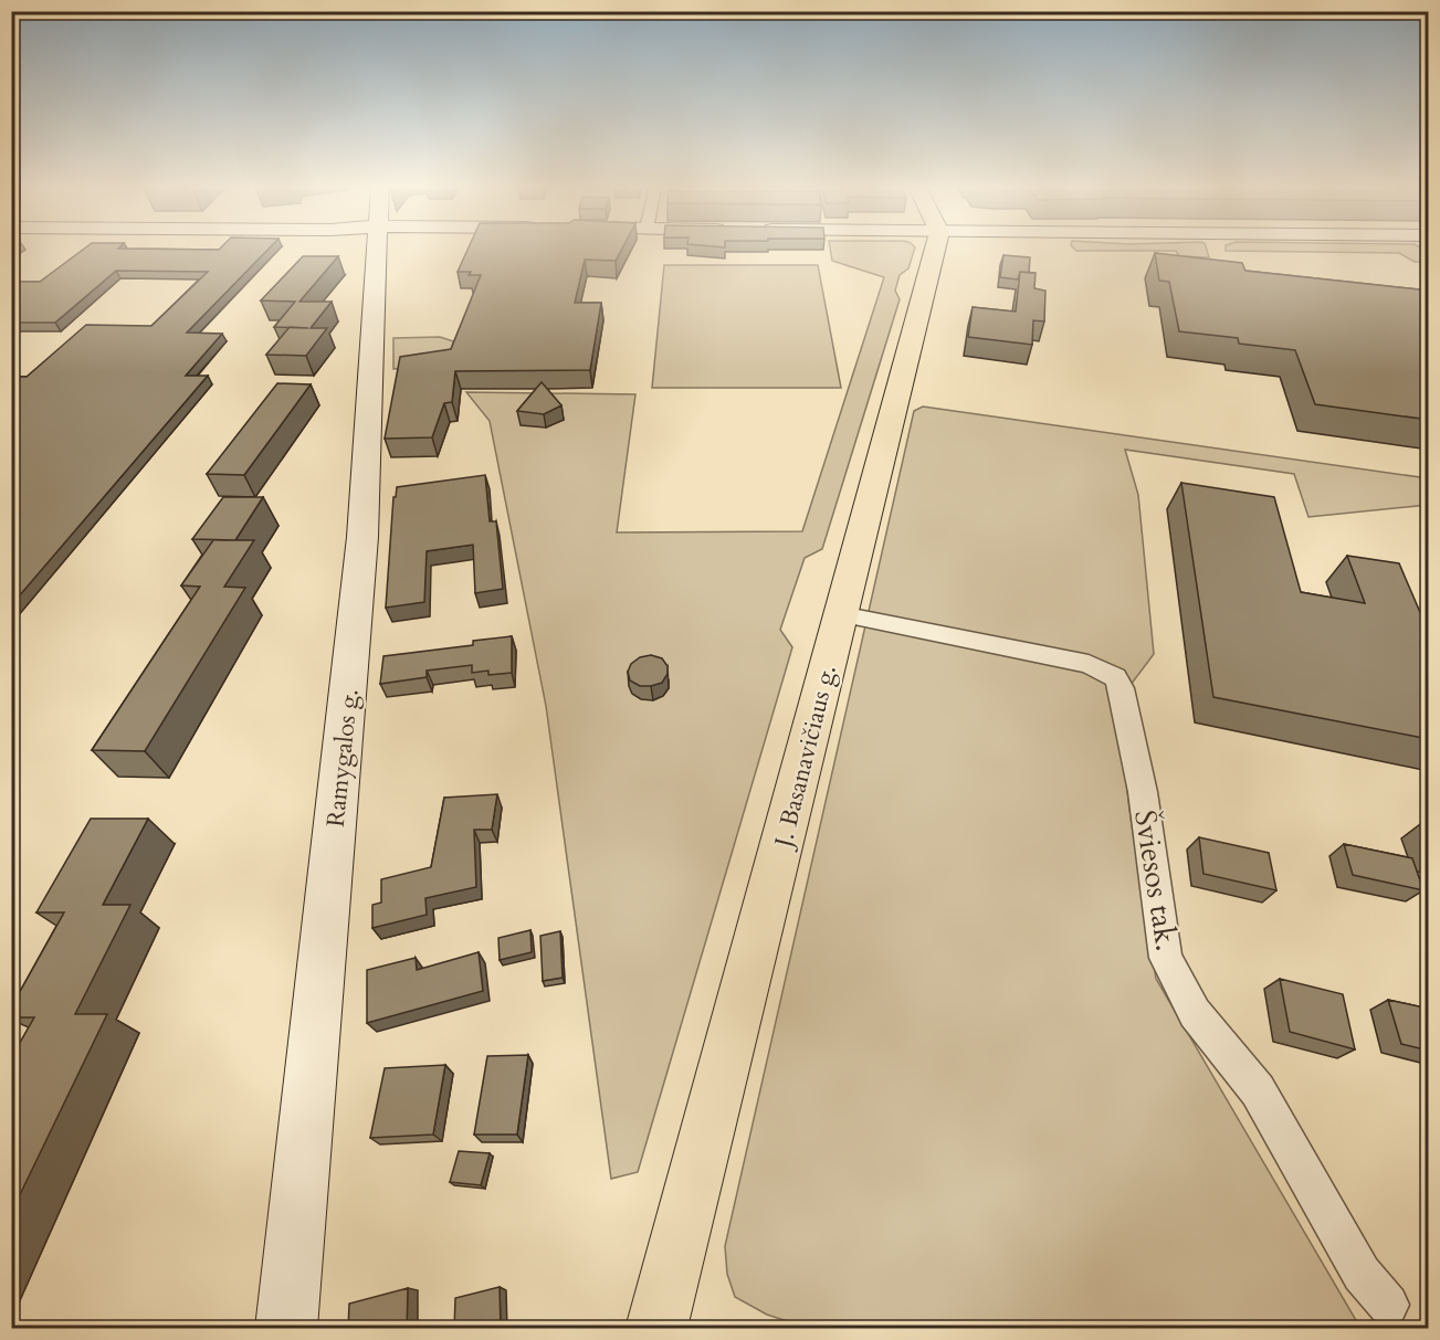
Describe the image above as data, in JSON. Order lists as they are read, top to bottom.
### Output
{
  "streets": {
    "highway": ["J. Basanavičiaus g."],
    "main road": ["Ramygalos g."],
    "street": ["Šviesos tak."]
  },
  "crossings": [
    ["J. Basanavičiaus g.", "Šviesos tak."]
  ]
}
